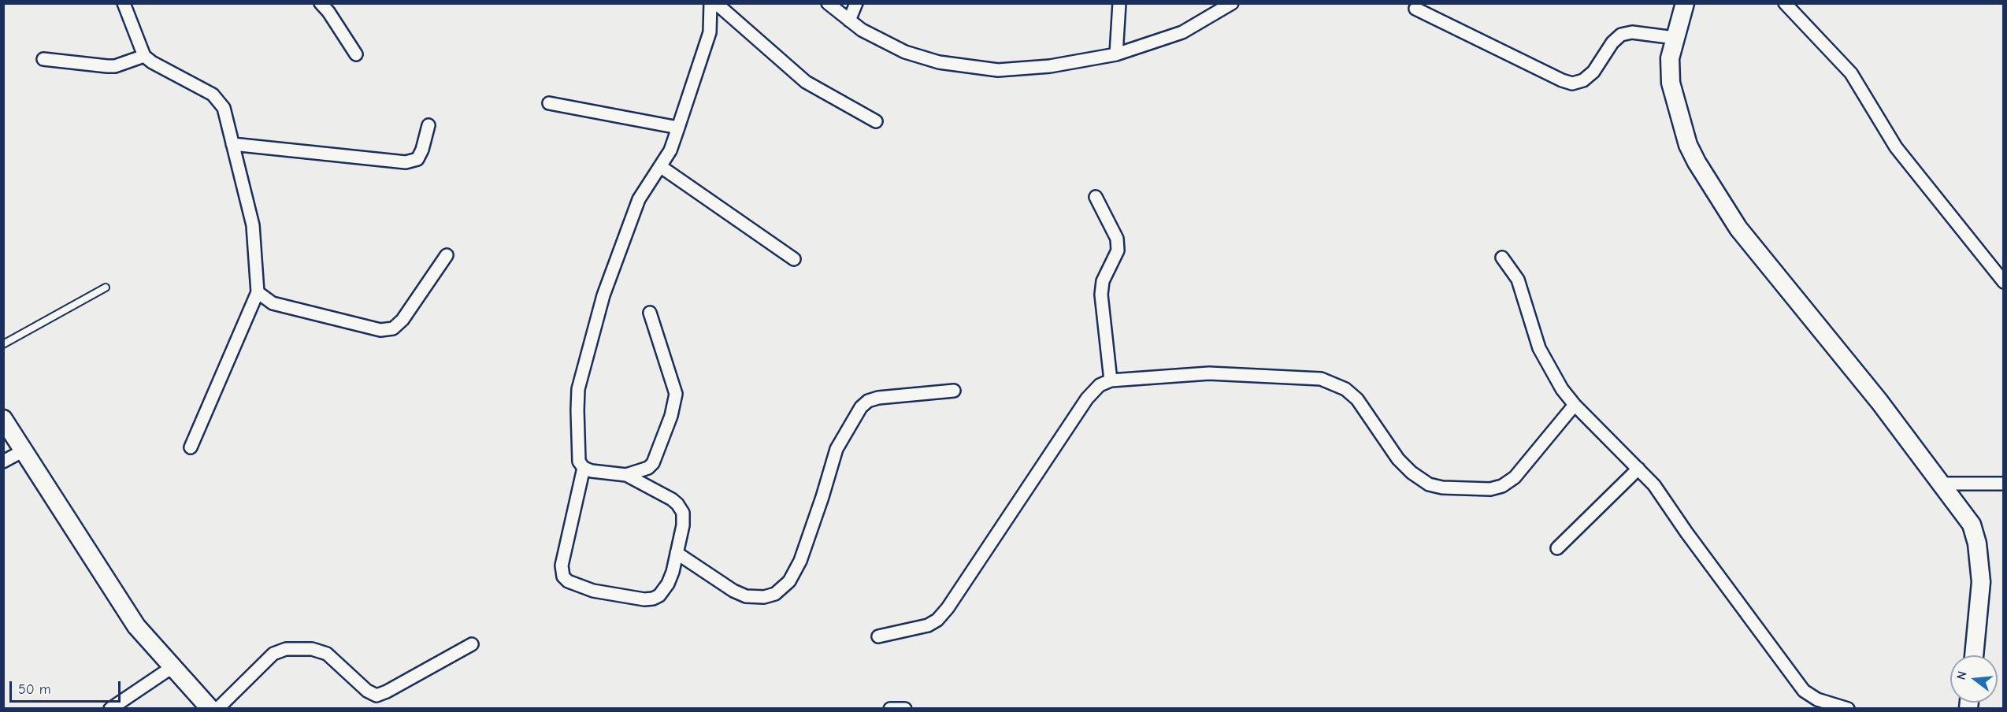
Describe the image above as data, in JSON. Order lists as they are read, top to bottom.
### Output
{
  "scale_bar": "50 m",
  "north": "left"
}
